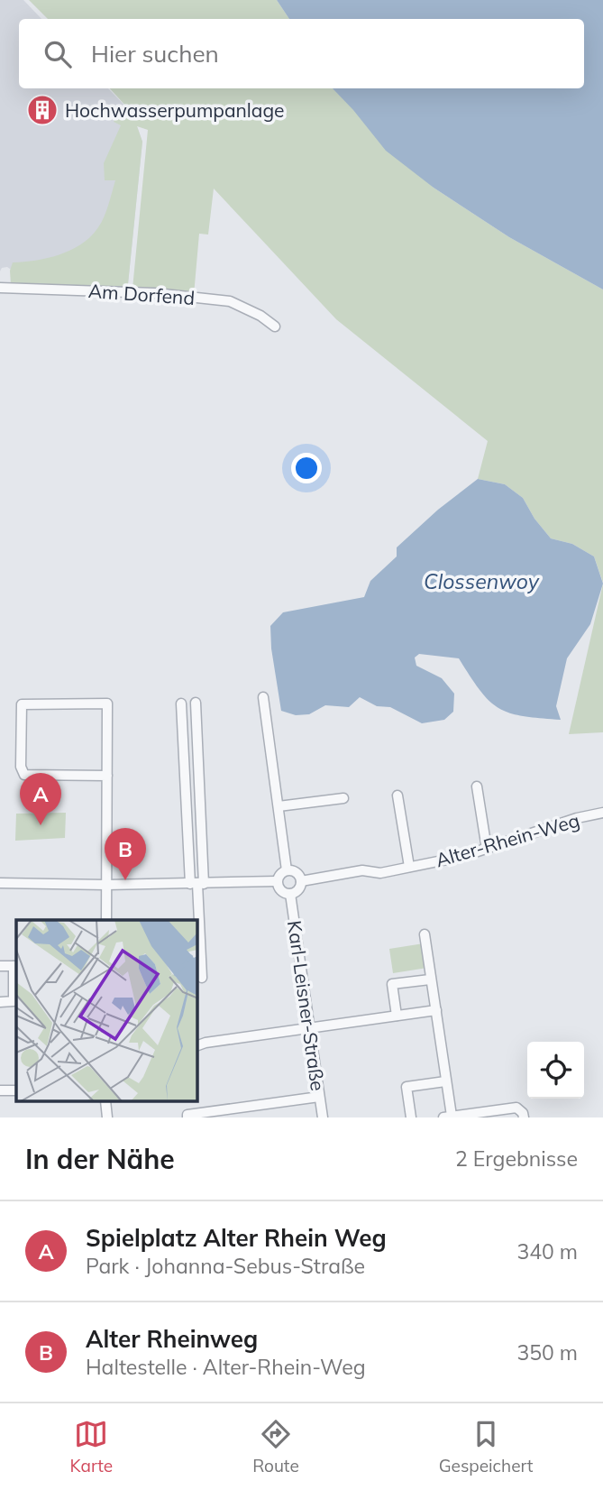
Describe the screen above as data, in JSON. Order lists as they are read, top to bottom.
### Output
{
  "streets": {
    "street": ["Am Dorfend", "Alter-Rhein-Weg", "Karl-Leisner-Straße"]
  },
  "crossings": [
    ["Alter-Rhein-Weg", "Karl-Leisner-Straße"]
  ],
  "water": ["Clossenwoy"],
  "places": {
    "building": ["Hochwasserpumpanlage"]
  },
  "page": {
    "search": "Hier suchen",
    "pins": ["A", "B"],
    "heading": ["In der Nähe", "2 Ergebnisse"],
    "list": [
      {
        "mark": "A",
        "name": "Spielplatz Alter Rhein Weg",
        "note": "Park · Johanna-Sebus-Straße",
        "value": "340 m"
      },
      {
        "mark": "B",
        "name": "Alter Rheinweg",
        "note": "Haltestelle · Alter-Rhein-Weg",
        "value": "350 m"
      }
    ],
    "nav": ["Karte", "Route", "Gespeichert"]
  }
}
